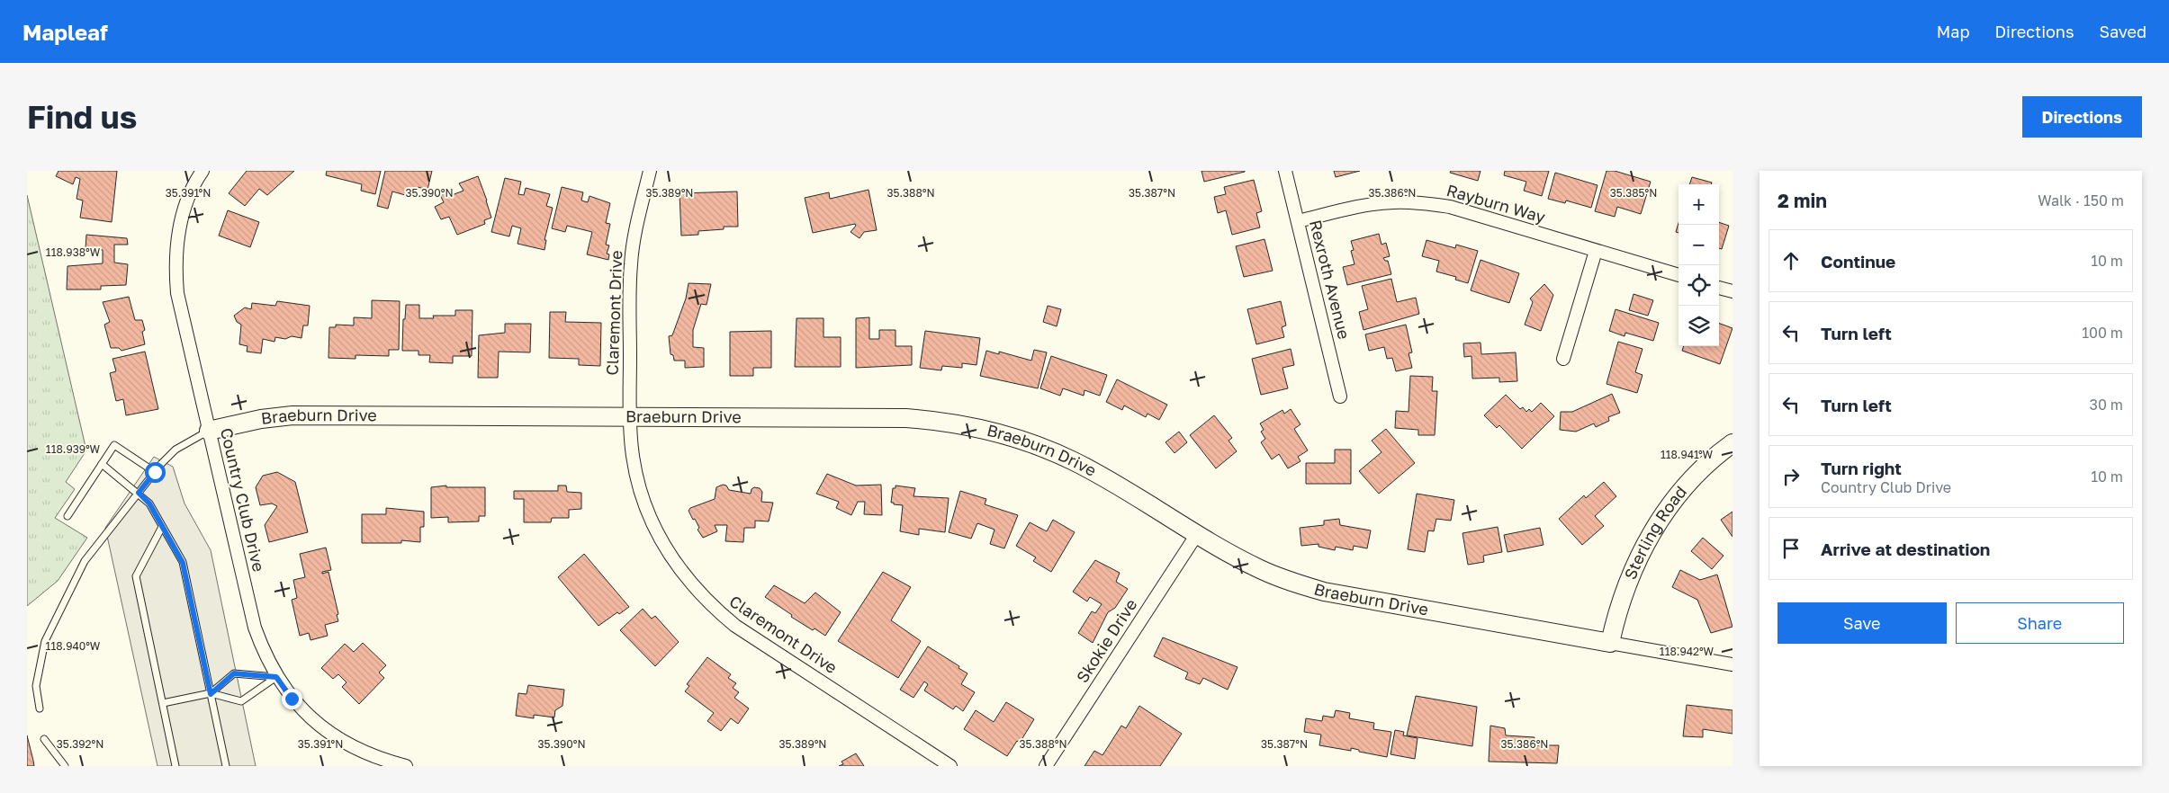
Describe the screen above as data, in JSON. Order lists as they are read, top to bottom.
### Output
{
  "streets": {
    "street": [
      "Rayburn Way",
      "Rexroth Avenue",
      "Claremont Drive",
      "Braeburn Drive",
      "Country Club Drive",
      "Sterling Road",
      "Skokie Drive"
    ]
  },
  "crossings": [
    ["Rayburn Way", "Rexroth Avenue"],
    ["Claremont Drive", "Braeburn Drive"],
    ["Braeburn Drive", "Country Club Drive"],
    ["Braeburn Drive", "Sterling Road"],
    ["Braeburn Drive", "Skokie Drive"]
  ],
  "page": {
    "header": "Mapleaf",
    "nav": ["Map", "Directions", "Saved"],
    "buttons": [
      "Directions",
      ["Save", "Share"]
    ],
    "title": "Find us",
    "heading": ["2 min", "Walk · 150 m"],
    "map_buttons": ["+", "−"],
    "list": [
      ["Continue", "10 m"],
      ["Turn left", "100 m"],
      ["Turn left", "30 m"],
      ["Turn right", "Country Club Drive", "10 m"],
      "Arrive at destination"
    ]
  },
  "coordinates": [
    "35.391°N",
    "35.390°N",
    "35.389°N",
    "35.388°N",
    "35.387°N",
    "35.386°N",
    "35.385°N",
    "118.938°W",
    "118.939°W",
    "118.941°W",
    "118.940°W",
    "118.942°W",
    "35.392°N"
  ]
}
